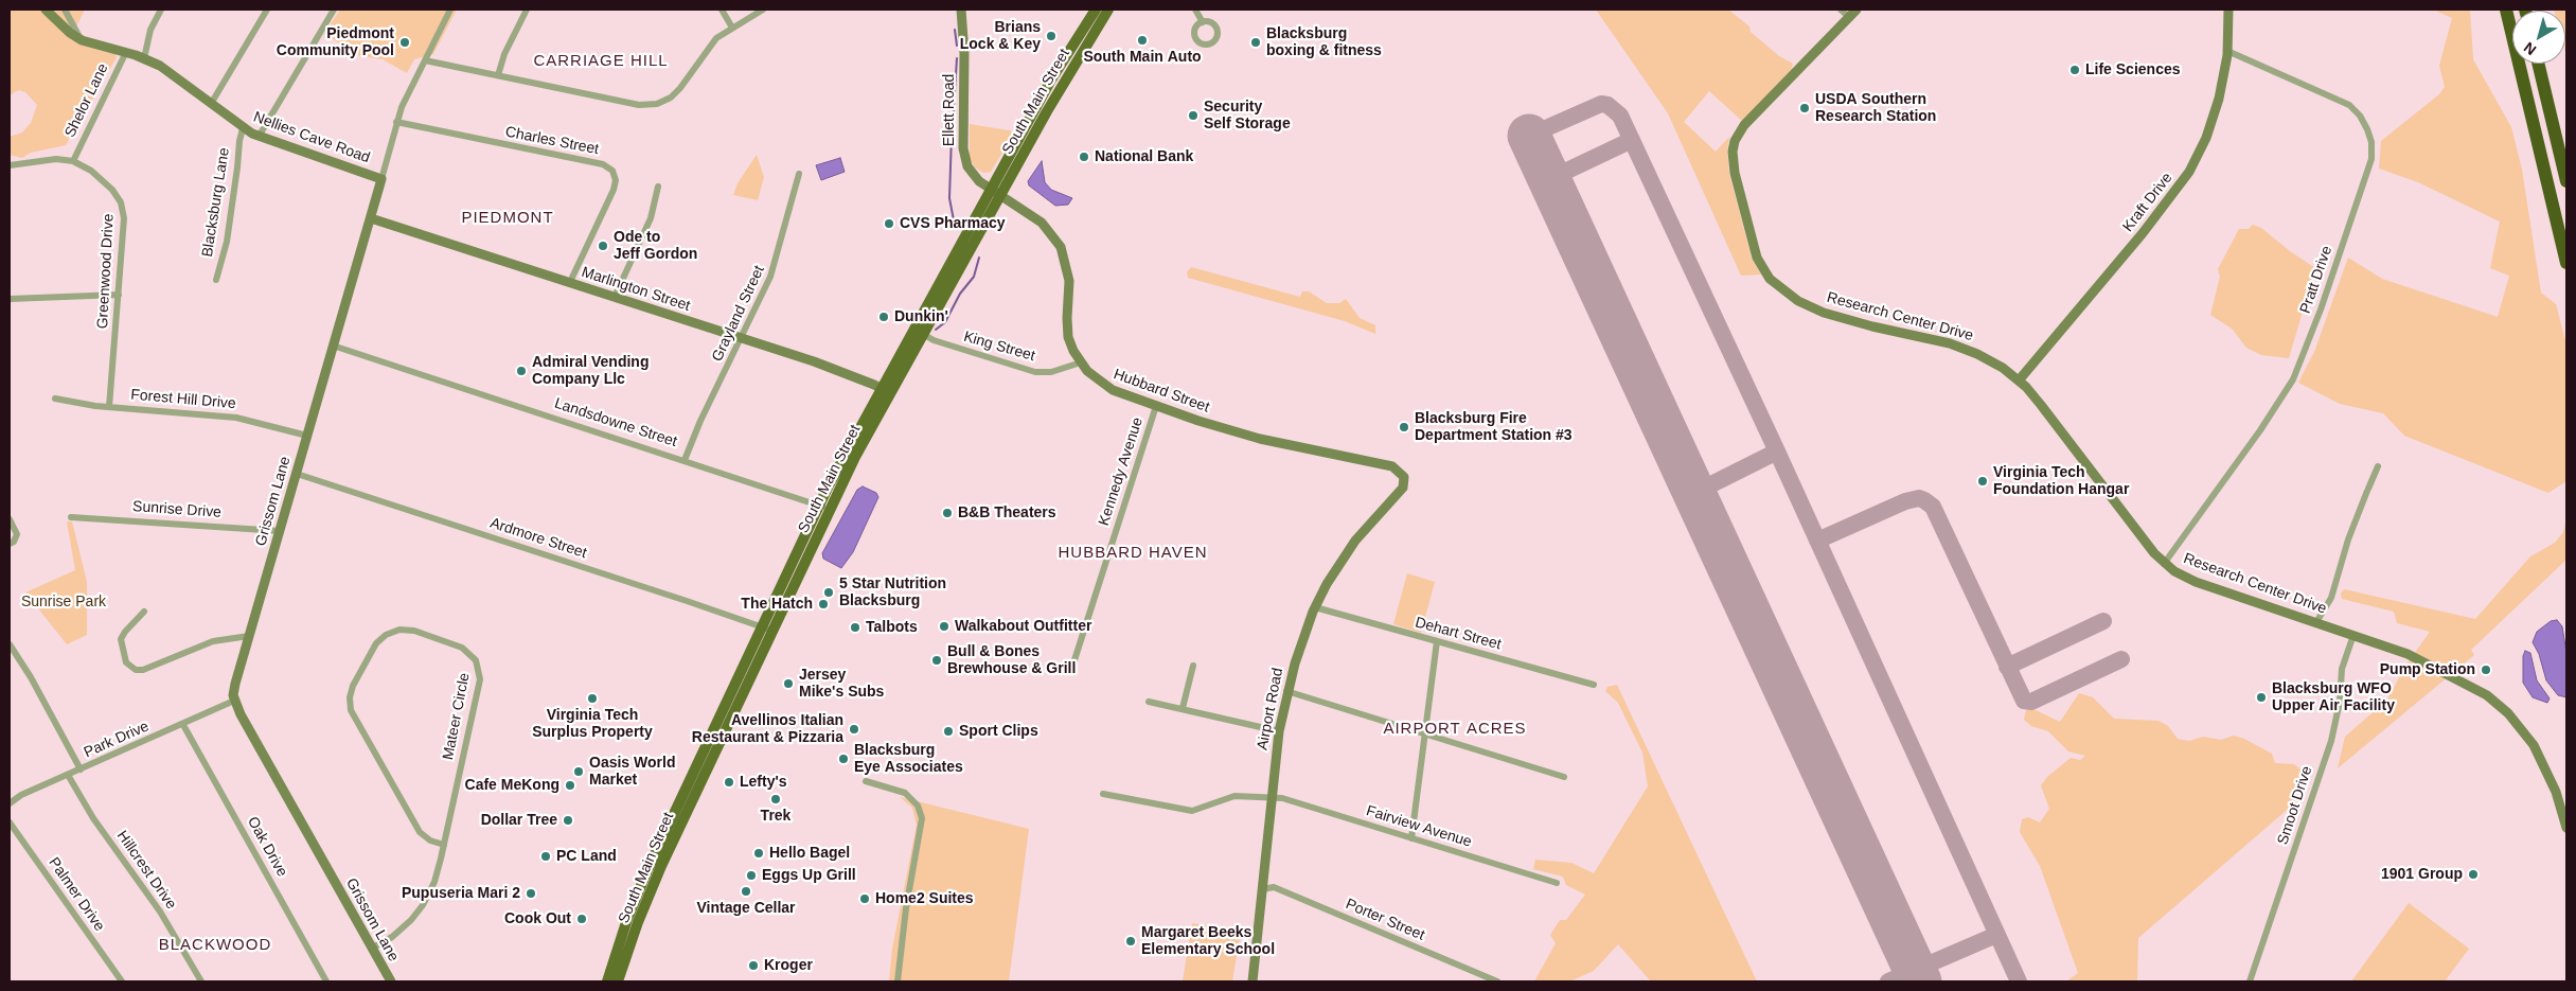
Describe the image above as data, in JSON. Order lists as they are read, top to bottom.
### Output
{
  "streets": {
    "main road": ["South Main Street"],
    "street": [
      "Shelor Lane",
      "Ellett Road",
      "Nellies Cave Road",
      "Charles Street",
      "Blacksburg Lane",
      "Kraft Drive",
      "Greenwood Drive",
      "Pratt Drive",
      "Marlington Street",
      "Grayland Street",
      "Research Center Drive",
      "King Street",
      "Hubbard Street",
      "Forest Hill Drive",
      "Landsdowne Street",
      "Kennedy Avenue",
      "Grissom Lane",
      "Sunrise Drive",
      "Ardmore Street",
      "Dehart Street",
      "Airport Road",
      "Mateer Circle",
      "Park Drive",
      "Smoot Drive",
      "Fairview Avenue",
      "Oak Drive",
      "Hillcrest Drive",
      "Palmer Drive",
      "Porter Street"
    ]
  },
  "crossings": [
    ["Shelor Lane", "Nellies Cave Road"],
    ["Shelor Lane", "Greenwood Drive"],
    ["South Main Street", "Ellett Road"],
    ["South Main Street", "Marlington Street"],
    ["South Main Street", "King Street"],
    ["South Main Street", "Hubbard Street"],
    ["South Main Street", "Landsdowne Street"],
    ["South Main Street", "Ardmore Street"],
    ["Ellett Road", "Hubbard Street"],
    ["Nellies Cave Road", "Blacksburg Lane"],
    ["Nellies Cave Road", "Grissom Lane"],
    ["Charles Street", "Marlington Street"],
    ["Charles Street", "Grissom Lane"],
    ["Kraft Drive", "Pratt Drive"],
    ["Kraft Drive", "Research Center Drive"],
    ["Greenwood Drive", "Forest Hill Drive"],
    ["Pratt Drive", "Research Center Drive"],
    ["Marlington Street", "Grayland Street"],
    ["Marlington Street", "Grissom Lane"],
    ["Grayland Street", "Landsdowne Street"],
    ["Research Center Drive", "Smoot Drive"],
    ["King Street", "Hubbard Street"],
    ["Hubbard Street", "Kennedy Avenue"],
    ["Hubbard Street", "Airport Road"],
    ["Forest Hill Drive", "Grissom Lane"],
    ["Landsdowne Street", "Grissom Lane"],
    ["Grissom Lane", "Sunrise Drive"],
    ["Grissom Lane", "Ardmore Street"],
    ["Grissom Lane", "Mateer Circle"],
    ["Grissom Lane", "Park Drive"],
    ["Dehart Street", "Airport Road"],
    ["Airport Road", "Fairview Avenue"],
    ["Airport Road", "Porter Street"],
    ["Park Drive", "Oak Drive"],
    ["Park Drive", "Hillcrest Drive"]
  ],
  "districts": [
    "CARRIAGE HILL",
    "PIEDMONT",
    "HUBBARD HAVEN",
    "AIRPORT ACRES",
    "BLACKWOOD"
  ],
  "parks": ["Sunrise Park"],
  "places": [
    "Brians Lock & Key",
    "South Main Auto",
    "Piedmont Community Pool",
    "Blacksburg boxing & fitness",
    "Life Sciences",
    "USDA Southern Research Station",
    "Security Self Storage",
    "National Bank",
    "CVS Pharmacy",
    "Ode to Jeff Gordon",
    "Dunkin'",
    "Admiral Vending Company Llc",
    "Blacksburg Fire Department Station #3",
    "Virginia Tech Foundation Hangar",
    "B&B Theaters",
    "5 Star Nutrition Blacksburg",
    "The Hatch",
    "Walkabout Outfitter",
    "Talbots",
    "Bull & Bones Brewhouse & Grill",
    "Pump Station",
    "Jersey Mike's Subs",
    "Blacksburg WFO Upper Air Facility",
    "Virginia Tech Surplus Property",
    "Avellinos Italian Restaurant & Pizzaria",
    "Sport Clips",
    "Blacksburg Eye Associates",
    "Oasis World Market",
    "Lefty's",
    "Cafe MeKong",
    "Trek",
    "Dollar Tree",
    "Hello Bagel",
    "PC Land",
    "1901 Group",
    "Eggs Up Grill",
    "Vintage Cellar",
    "Pupuseria Mari 2",
    "Home2 Suites",
    "Cook Out",
    "Margaret Beeks Elementary School",
    "Kroger"
  ],
  "north": "bottom left"
}
